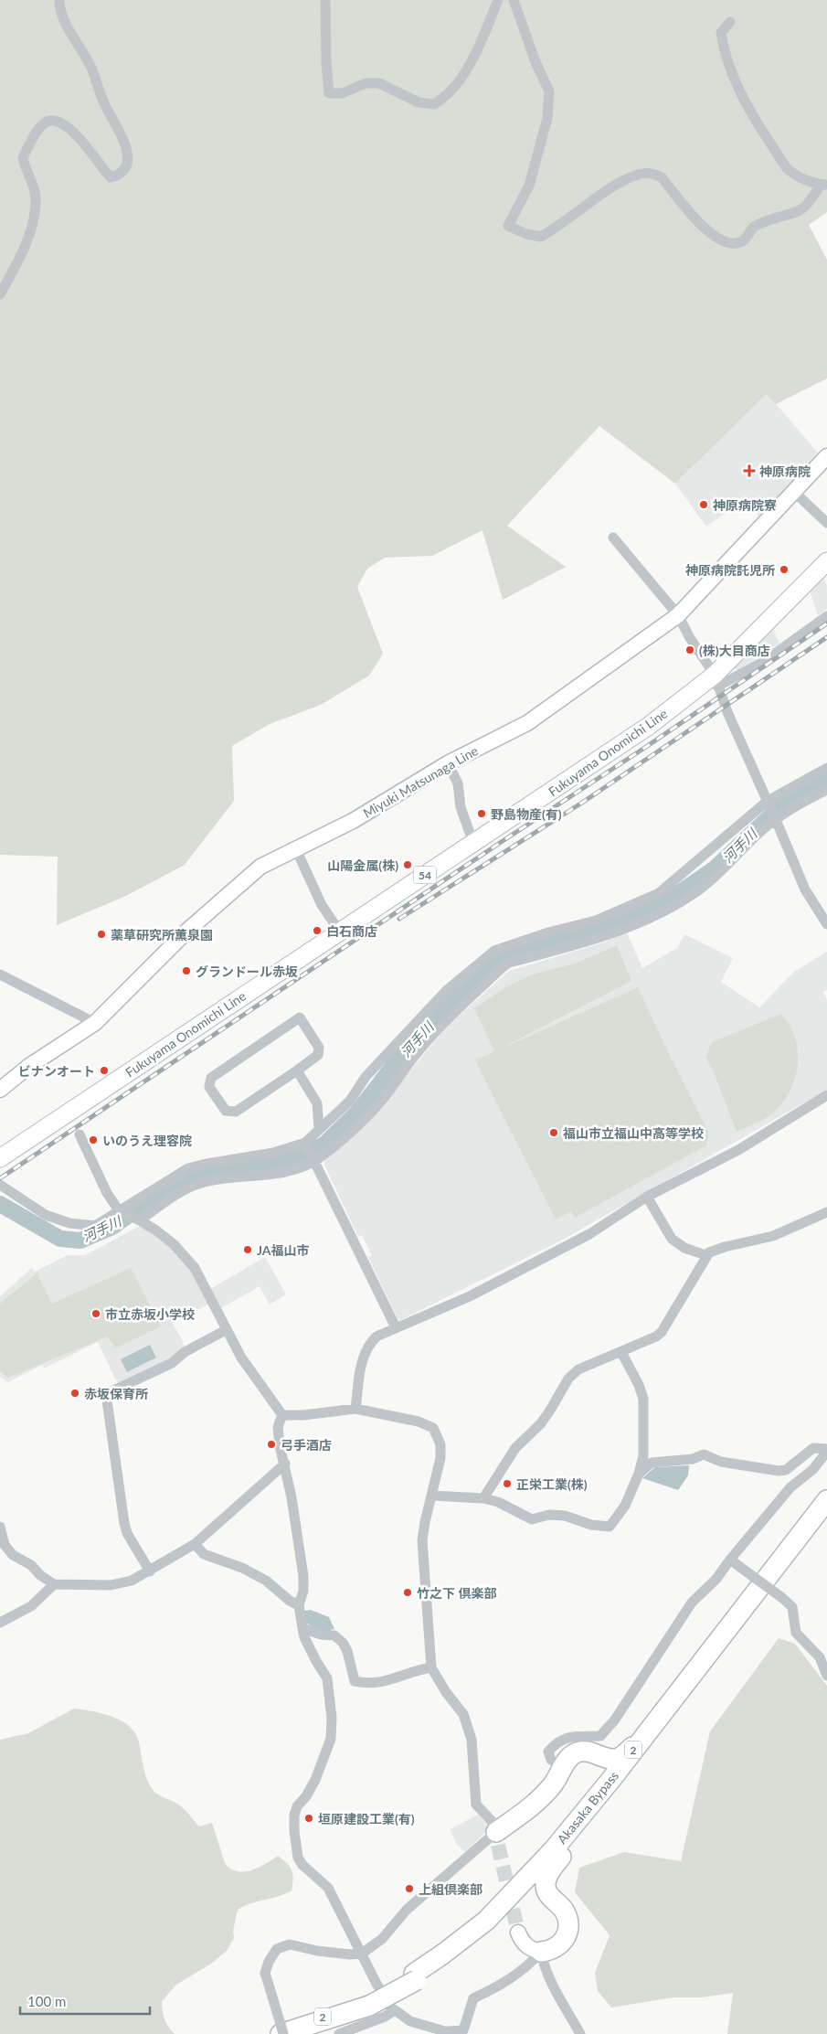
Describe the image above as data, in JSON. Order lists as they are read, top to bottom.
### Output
{
  "streets": {
    "highway": ["2", "Akasaka Bypass"],
    "main road": ["Fukuyama Onomichi Line", "Miyuki Matsunaga Line", "54"]
  },
  "water": ["河手川"],
  "places": {
    "health": ["神原病院"],
    "other": [
      "神原病院寮",
      "神原病院託児所",
      "(株)大目商店",
      "野島物産(有)",
      "山陽金属(株)",
      "白石商店",
      "薬草研究所薫泉園",
      "グランドール赤坂",
      "ビナンオート",
      "福山市立福山中高等学校",
      "いのうえ理容院",
      "JA福山市",
      "市立赤坂小学校",
      "赤坂保育所",
      "弓手酒店",
      "正栄工業(株)",
      "竹之下 倶楽部",
      "垣原建設工業(有)",
      "上組倶楽部"
    ]
  },
  "scale_bar": "100 m"
}
